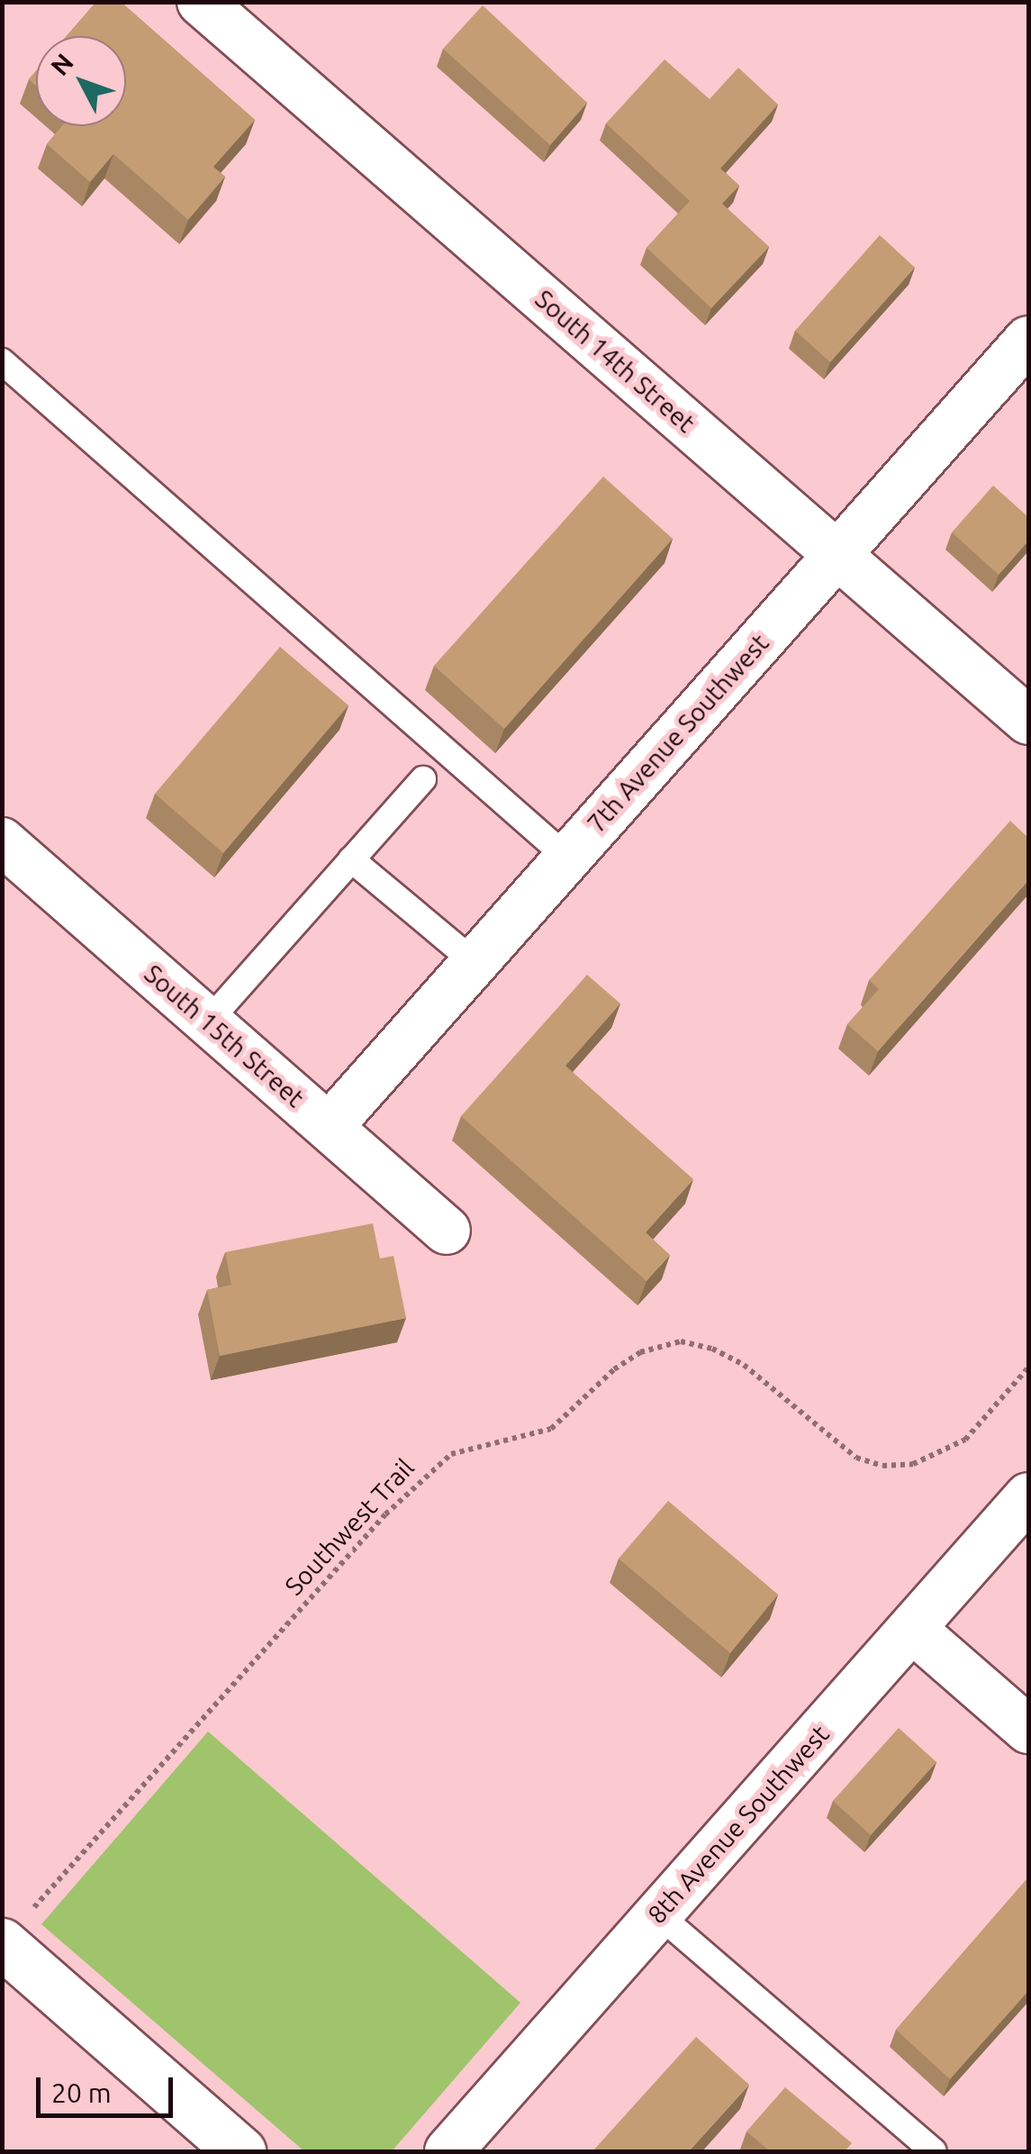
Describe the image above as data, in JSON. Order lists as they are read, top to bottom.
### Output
{
  "streets": {
    "street": [
      "South 14th Street",
      "7th Avenue Southwest",
      "South 15th Street",
      "8th Avenue Southwest"
    ],
    "path": ["Southwest Trail"]
  },
  "crossings": [
    ["South 14th Street", "7th Avenue Southwest"],
    ["7th Avenue Southwest", "South 15th Street"]
  ],
  "scale_bar": "20 m",
  "north": "top left"
}
